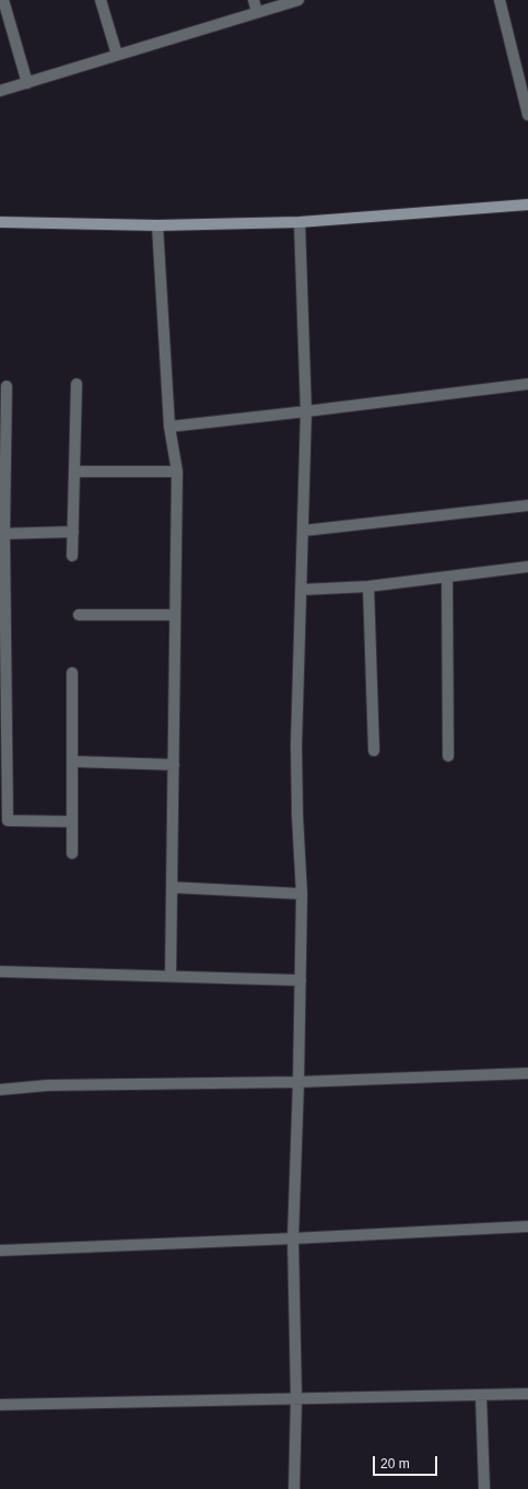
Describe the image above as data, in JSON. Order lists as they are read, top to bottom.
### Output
{
  "scale_bar": "20 m"
}
